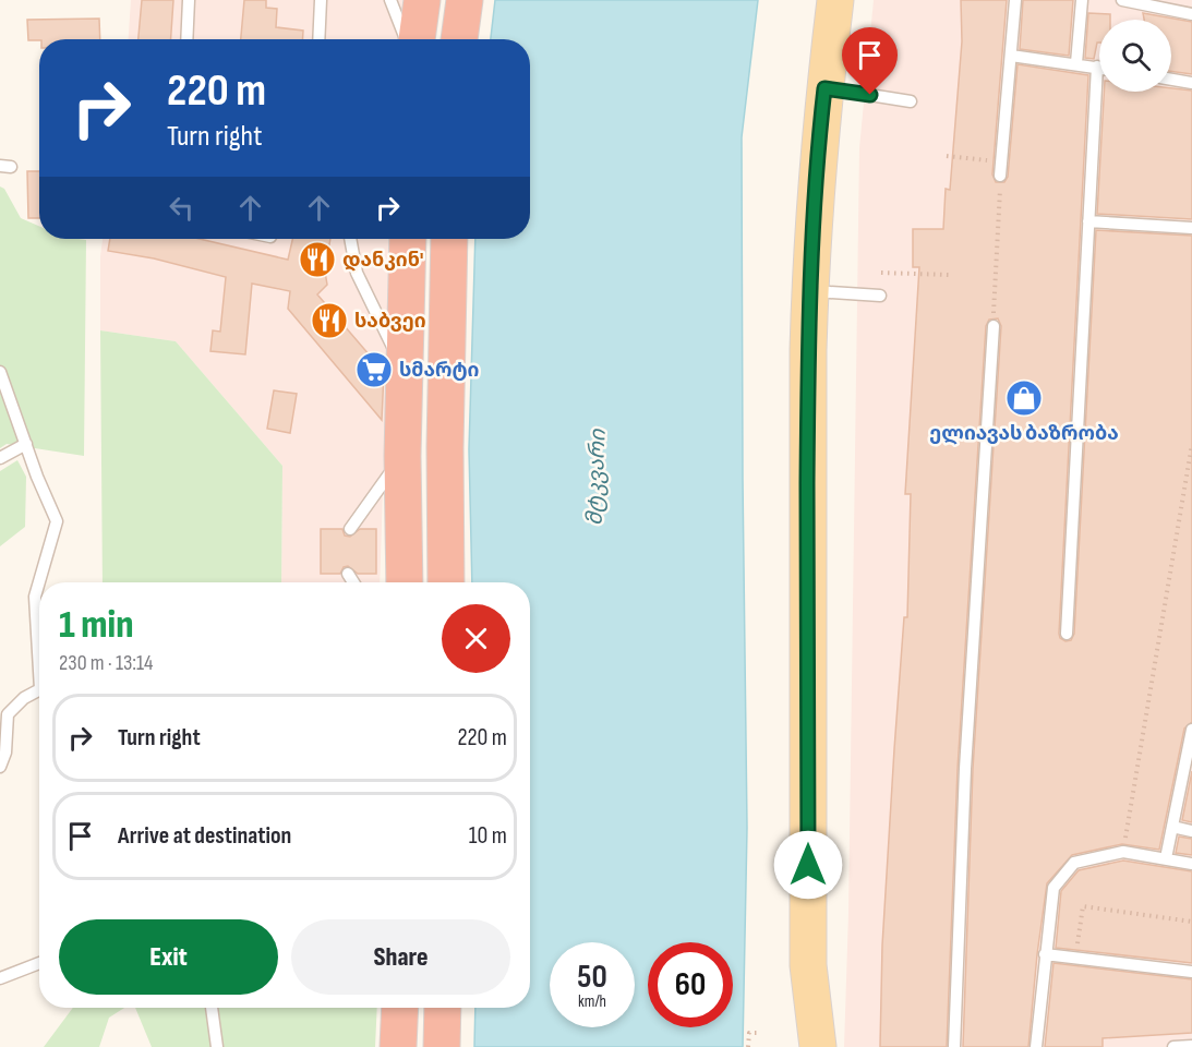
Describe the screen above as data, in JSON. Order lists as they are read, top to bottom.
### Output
{
  "water": ["მტკვარი"],
  "places": {
    "restaurant": ["დანკინ'", "საბვეი"],
    "supermarket": ["სმარტი"],
    "shop": ["ელიავას ბაზრობა"]
  },
  "page": {
    "turn": ["220 m", "Turn right"],
    "heading": ["1 min", "230 m · 13:14"],
    "list": [
      {
        "name": "Turn right",
        "value": "220 m"
      },
      {
        "name": "Arrive at destination",
        "value": "10 m"
      }
    ],
    "buttons": ["Exit", "Share"],
    "speed": "50 km/h",
    "limit": "60"
  }
}
